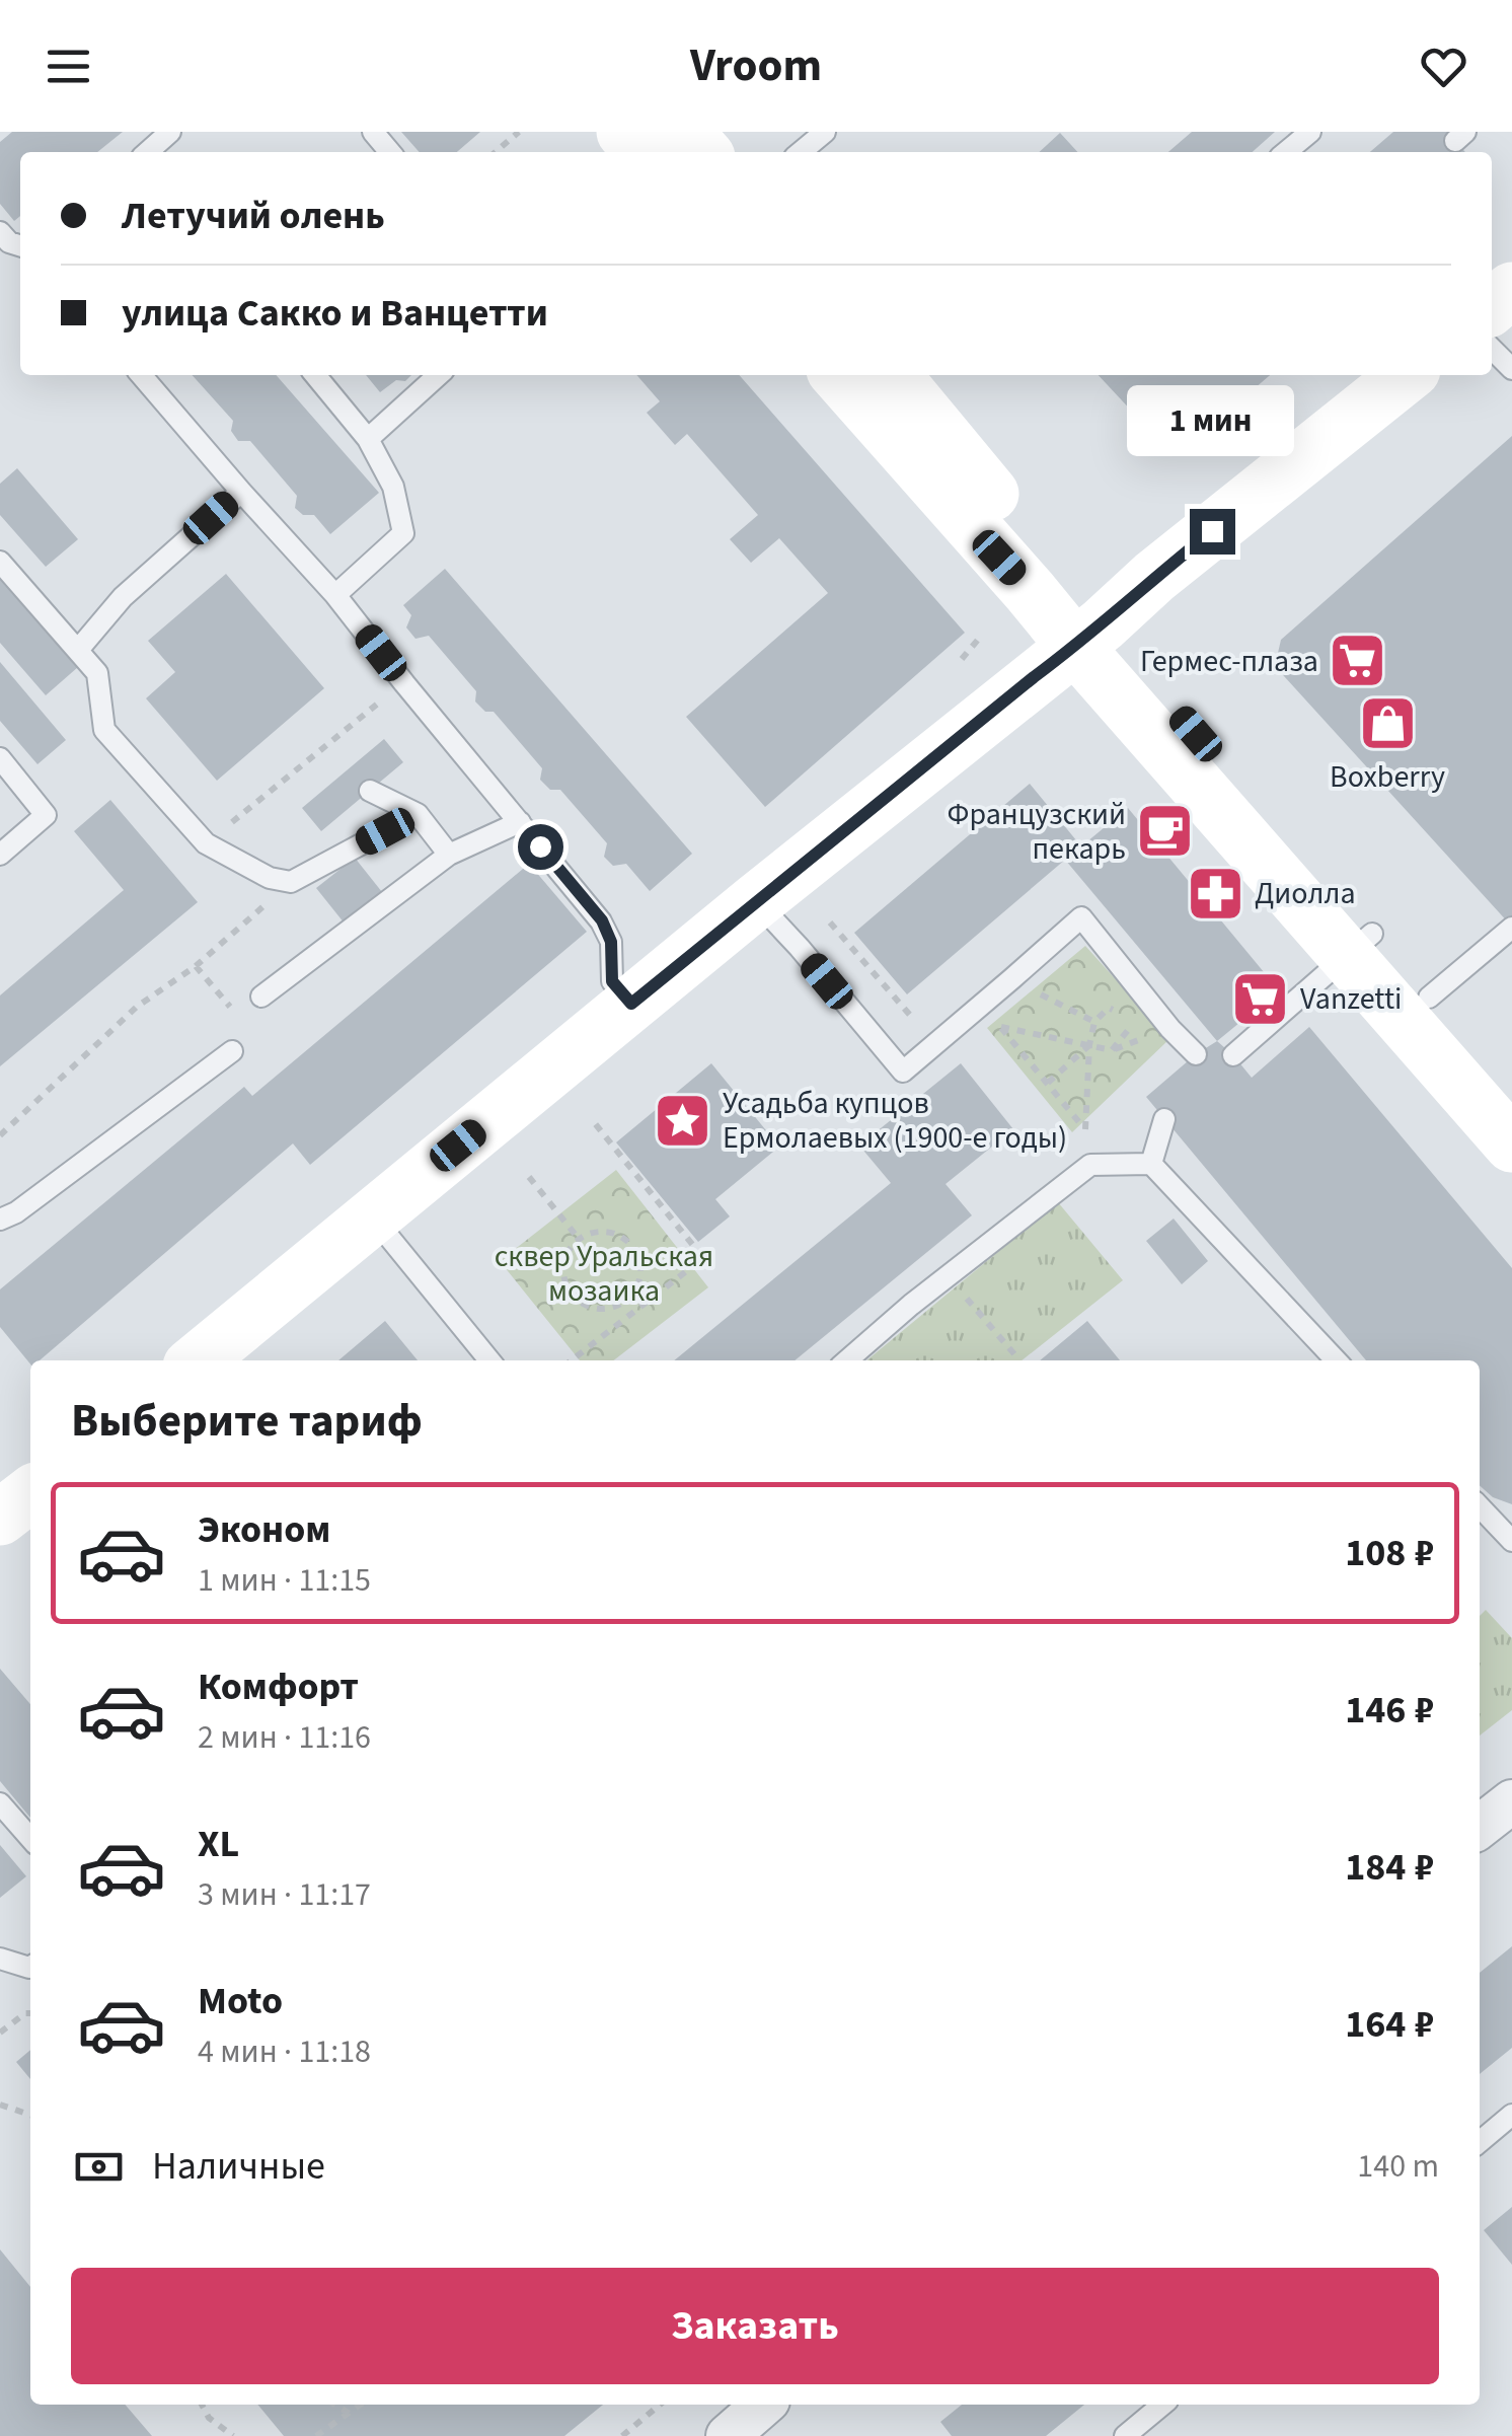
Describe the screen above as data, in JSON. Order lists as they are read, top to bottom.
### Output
{
  "parks": ["сквер Уральская мозаика"],
  "places": {
    "supermarket": ["Гермес-плаза", "Vanzetti"],
    "shop": ["Boxberry"],
    "cafe": ["Французский пекарь"],
    "pharmacy": ["Диолла"],
    "place": ["Усадьба купцов Ермолаевых (1900-е годы)"]
  },
  "page": {
    "header": "Vroom",
    "banner": ["Летучий олень", "улица Сакко и Ванцетти"],
    "bubble": "1 мин",
    "heading": "Выберите тариф",
    "list": [
      {
        "name": "Эконом",
        "note": "1 мин · 11:15",
        "value": "108 ₽"
      },
      {
        "name": "Комфорт",
        "note": "2 мин · 11:16",
        "value": "146 ₽"
      },
      {
        "name": "XL",
        "note": "3 мин · 11:17",
        "value": "184 ₽"
      },
      {
        "name": "Moto",
        "note": "4 мин · 11:18",
        "value": "164 ₽"
      }
    ],
    "pay": ["Наличные", "140 m"],
    "buttons": "Заказать"
  }
}
